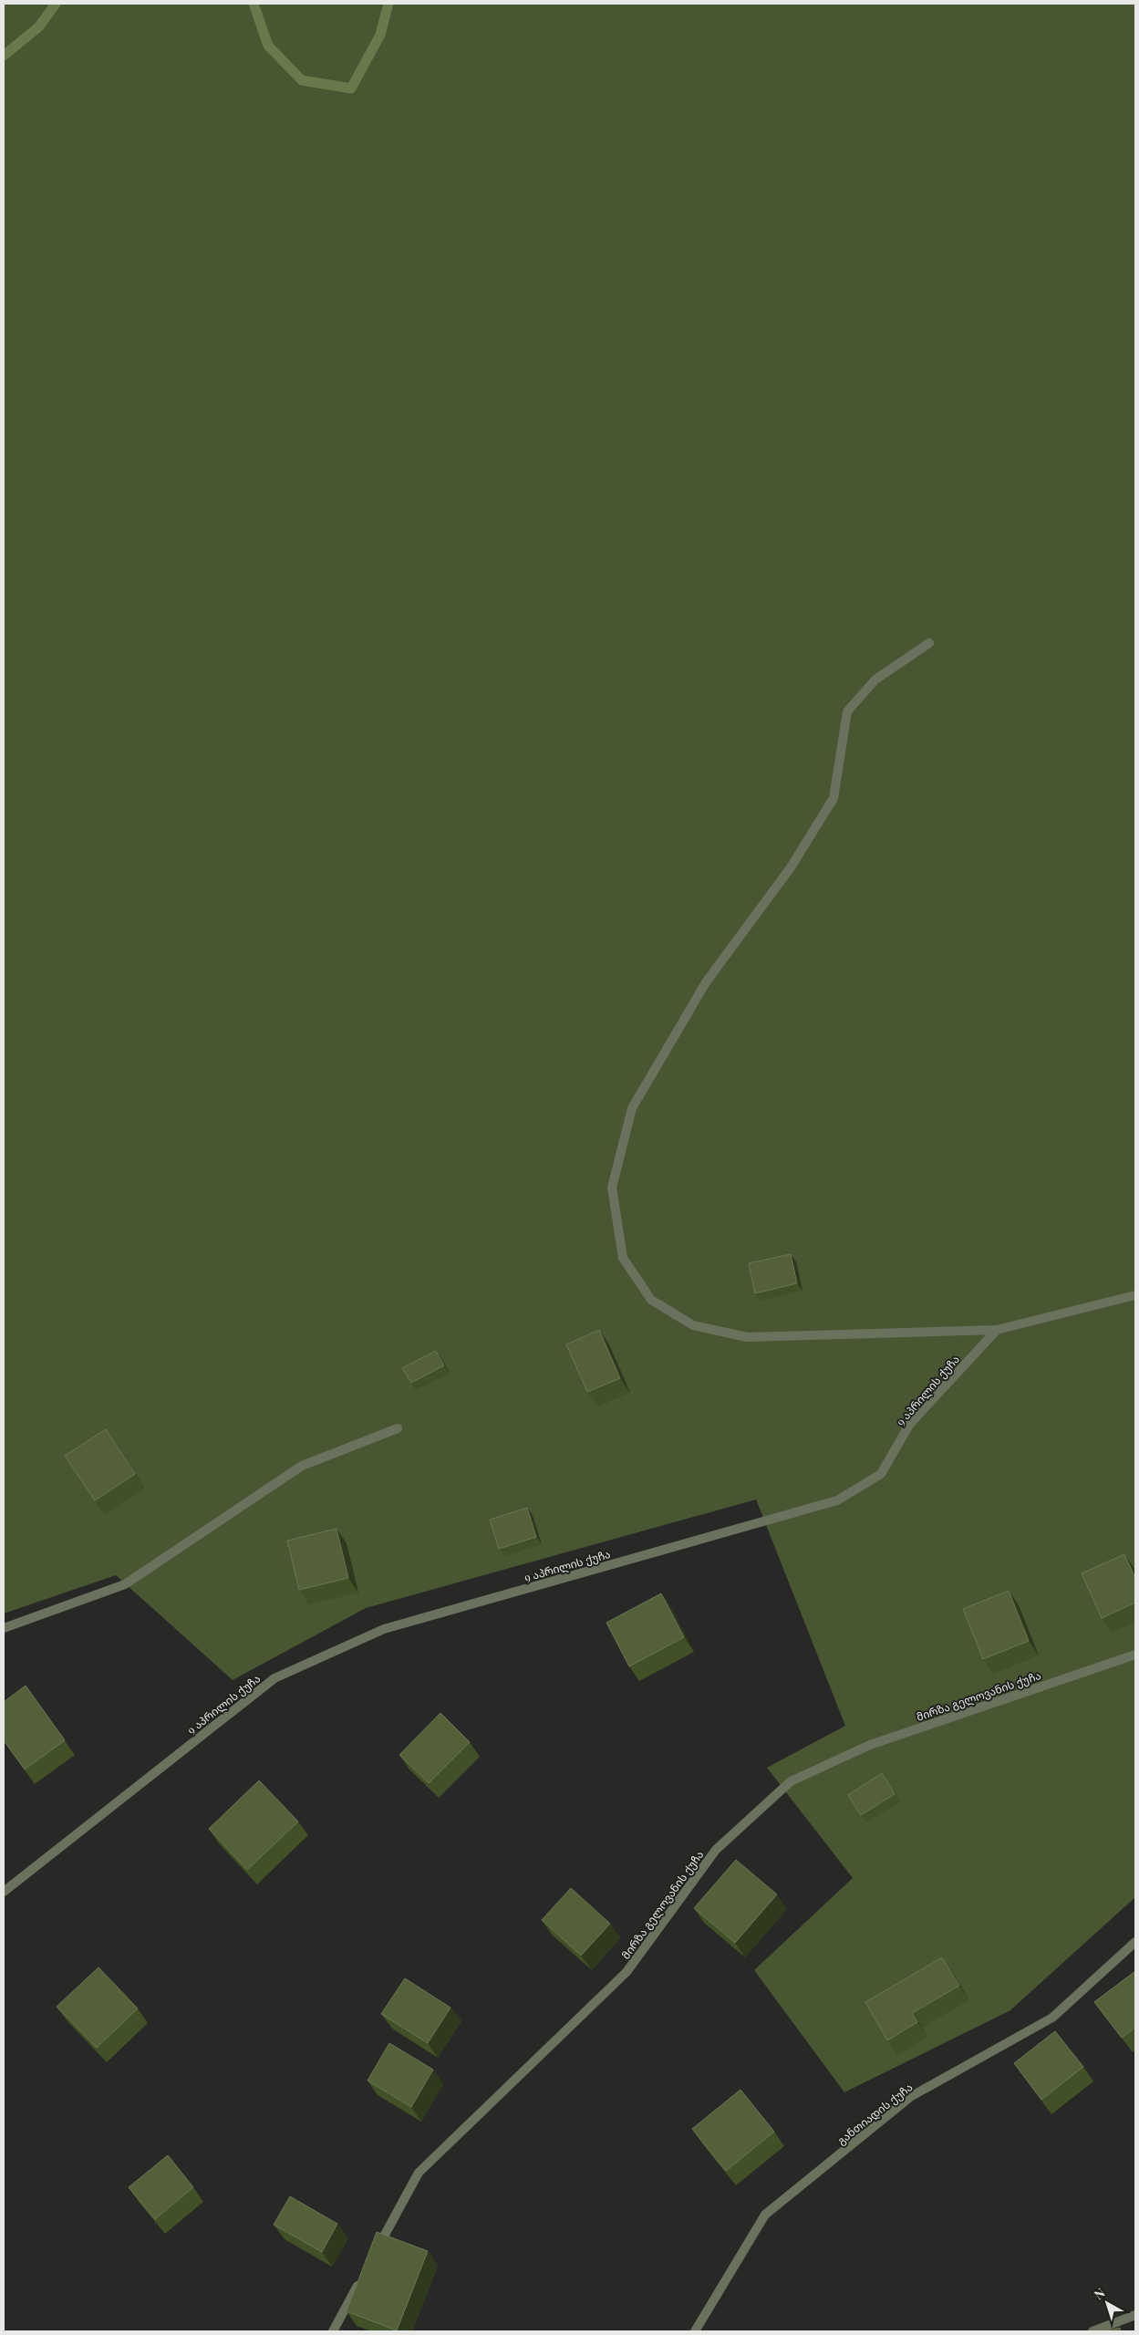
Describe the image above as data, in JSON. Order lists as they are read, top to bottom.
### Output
{
  "streets": {
    "street": ["9 აპრილის ქუჩა", "მირზა გელოვანის ქუჩა", "განთიადის ქუჩა"]
  },
  "north": "top left"
}
